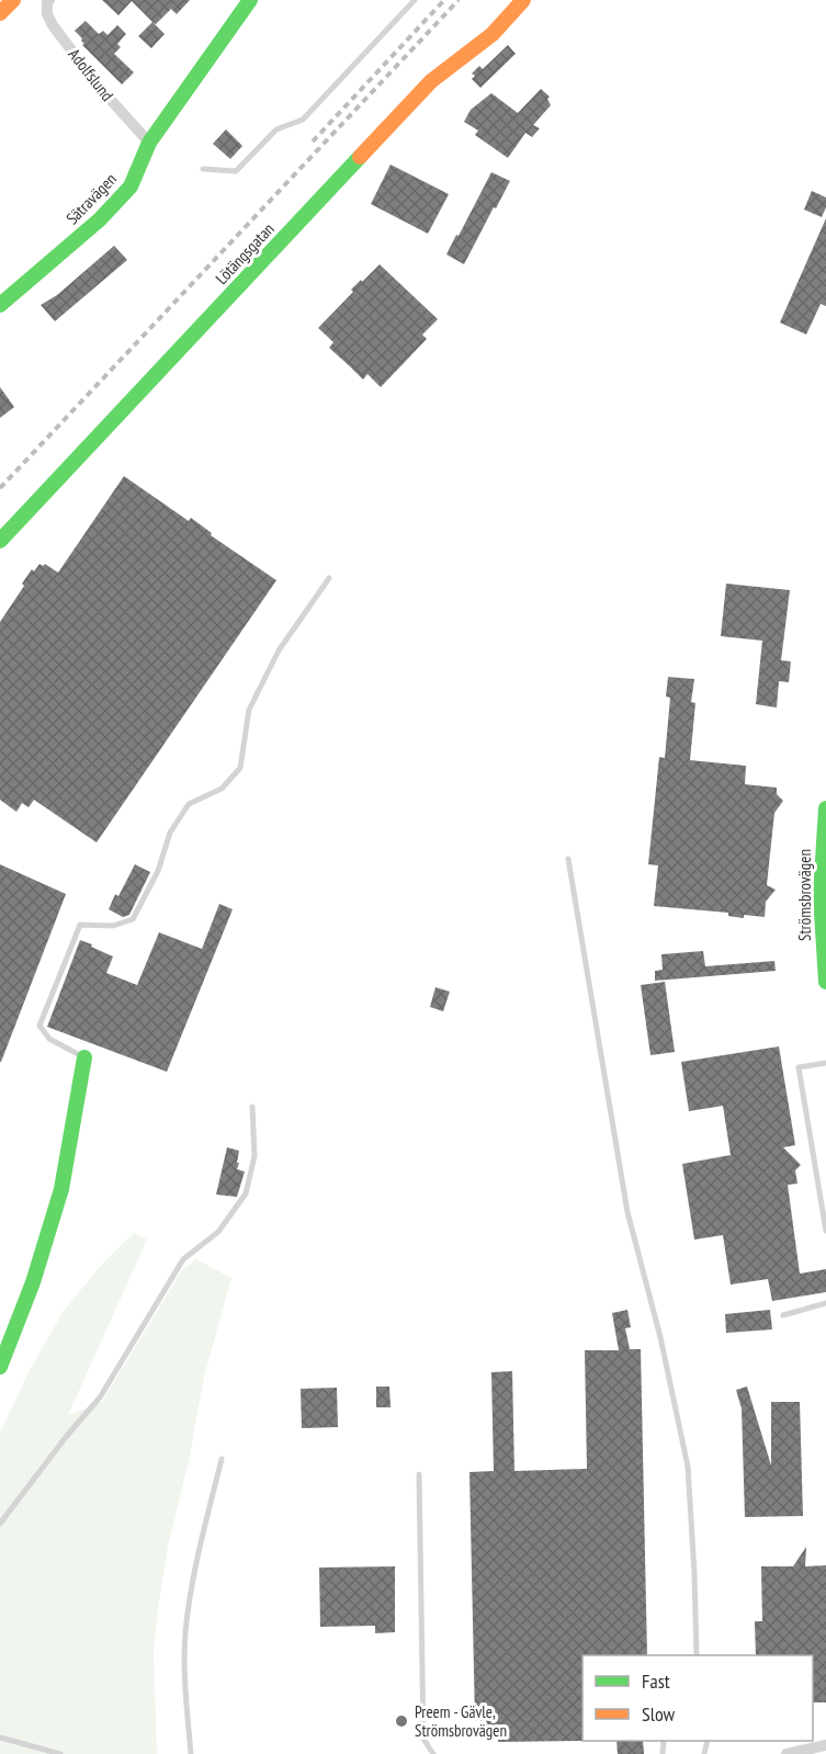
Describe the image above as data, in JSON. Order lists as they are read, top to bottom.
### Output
{
  "streets": {
    "street": [
      "Adolfslund",
      "Sätravägen",
      "Lötängsgatan",
      "Strömsbrovägen"
    ]
  },
  "crossings": [
    ["Adolfslund", "Sätravägen"]
  ],
  "places": ["Preem - Gävle, Strömsbrovägen"],
  "legend": ["Fast", "Slow"]
}
